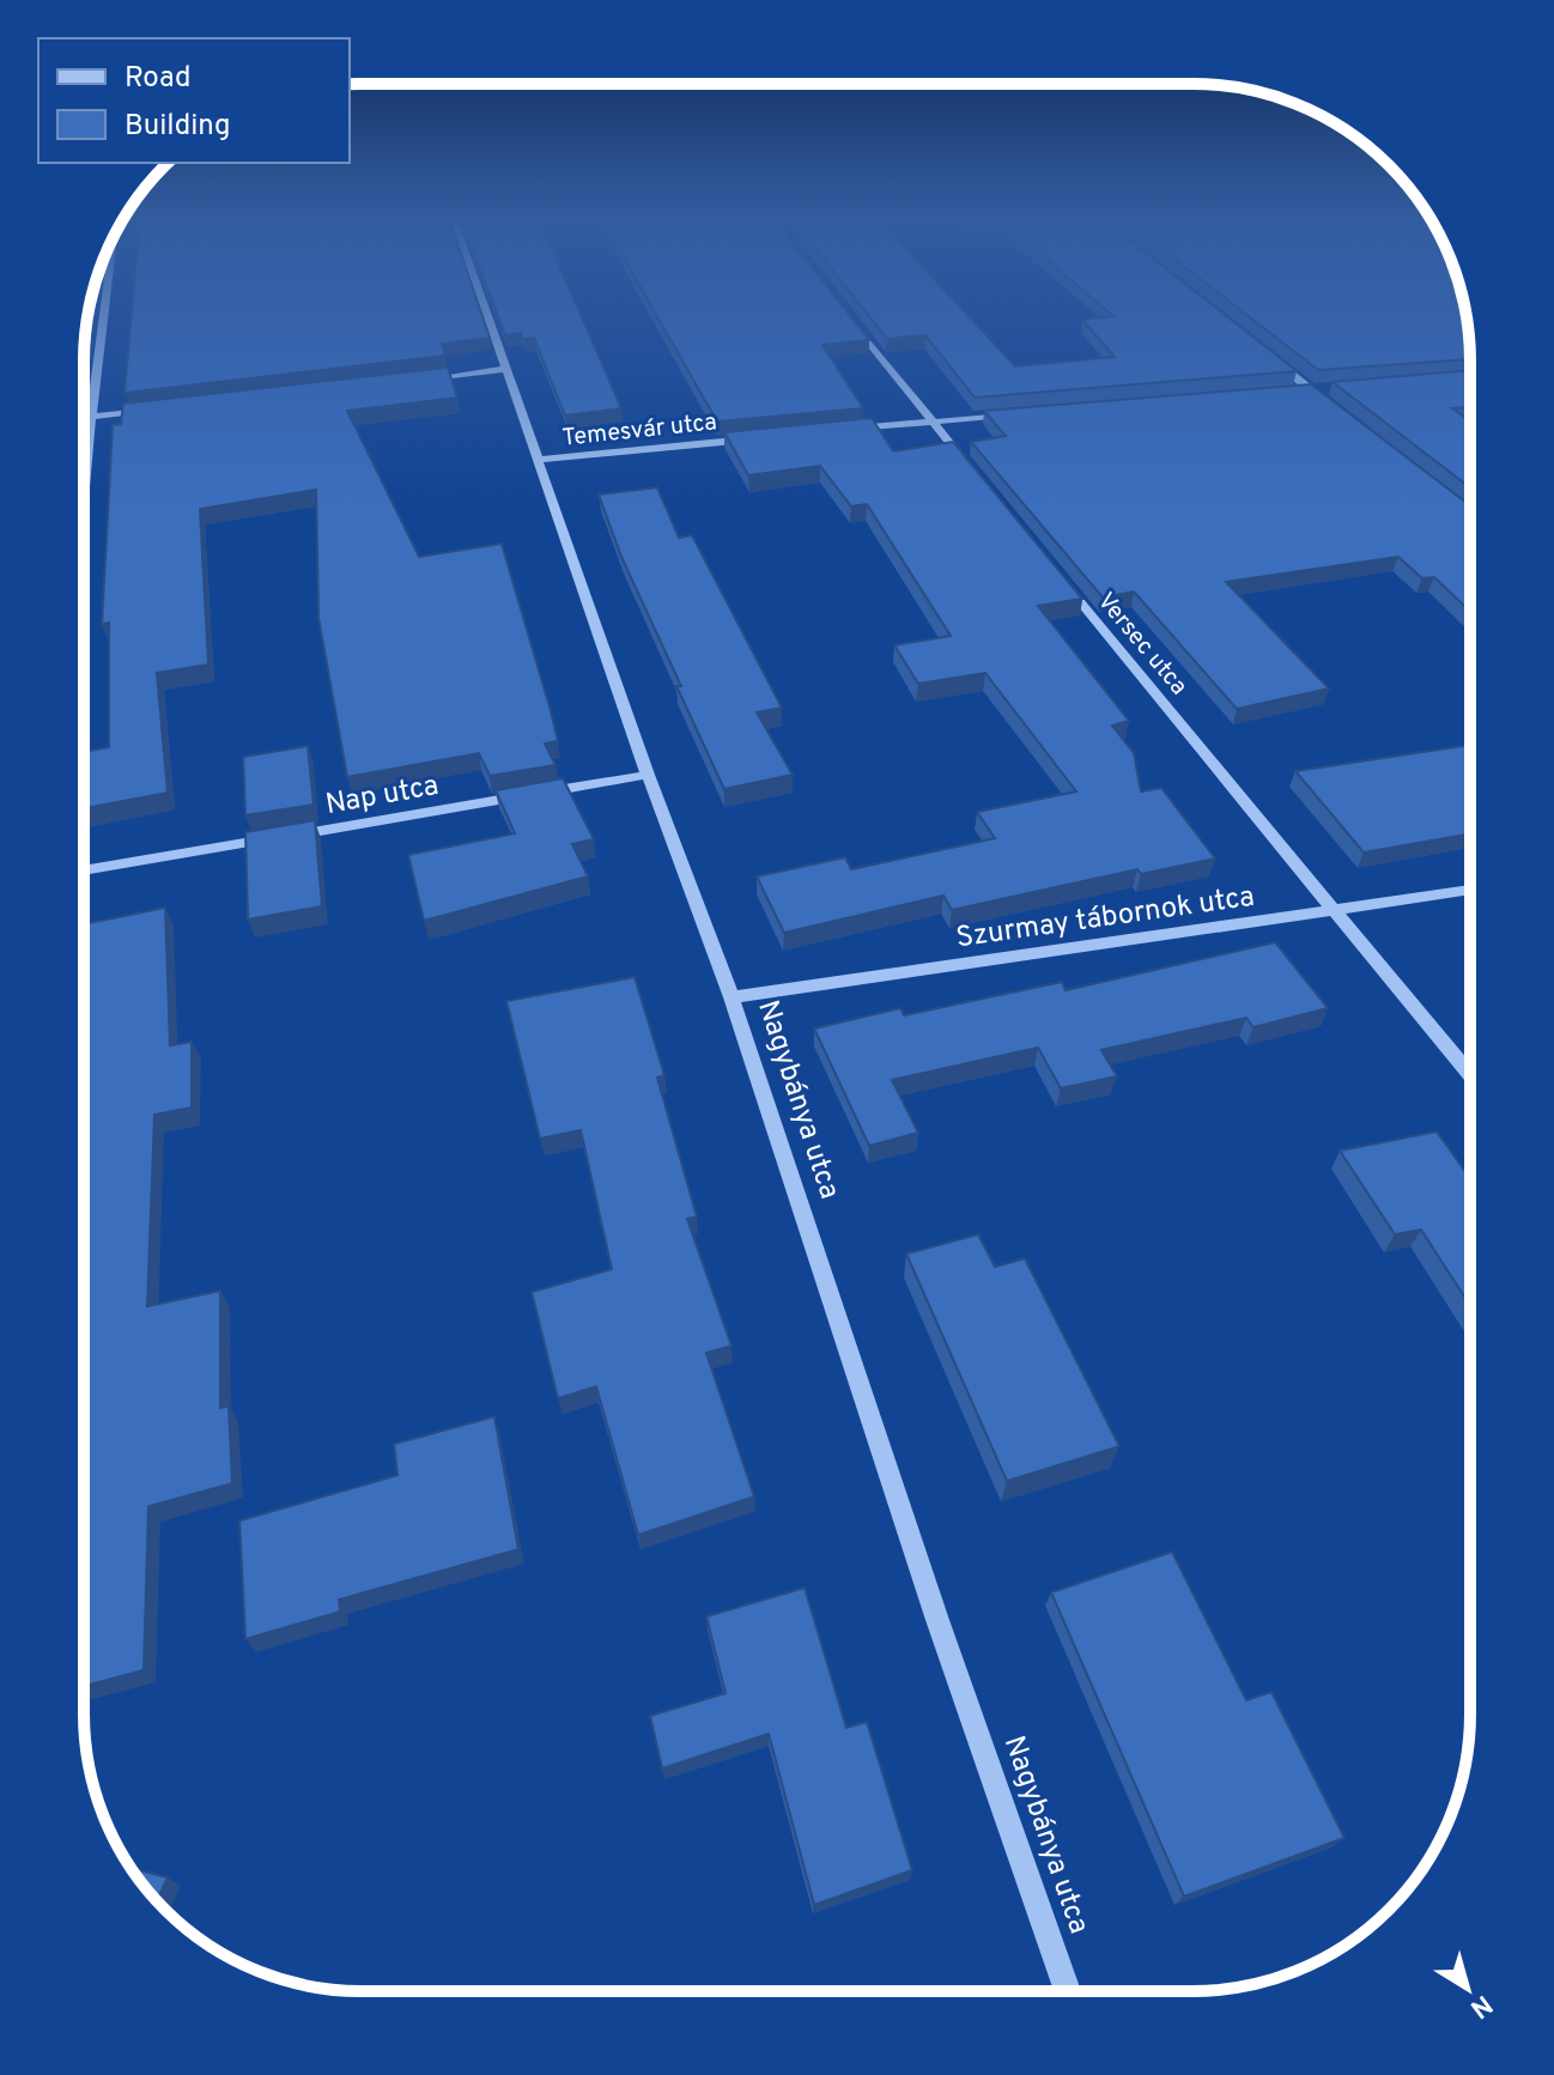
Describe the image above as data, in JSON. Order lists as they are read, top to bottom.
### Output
{
  "streets": {
    "street": [
      "Temesvár utca",
      "Versec utca",
      "Nap utca",
      "Szurmay tábornok utca",
      "Nagybánya utca"
    ]
  },
  "crossings": [
    ["Temesvár utca", "Nagybánya utca"],
    ["Versec utca", "Szurmay tábornok utca"],
    ["Nap utca", "Nagybánya utca"],
    ["Szurmay tábornok utca", "Nagybánya utca"]
  ],
  "legend": ["Road", "Building"],
  "north": "bottom right"
}
